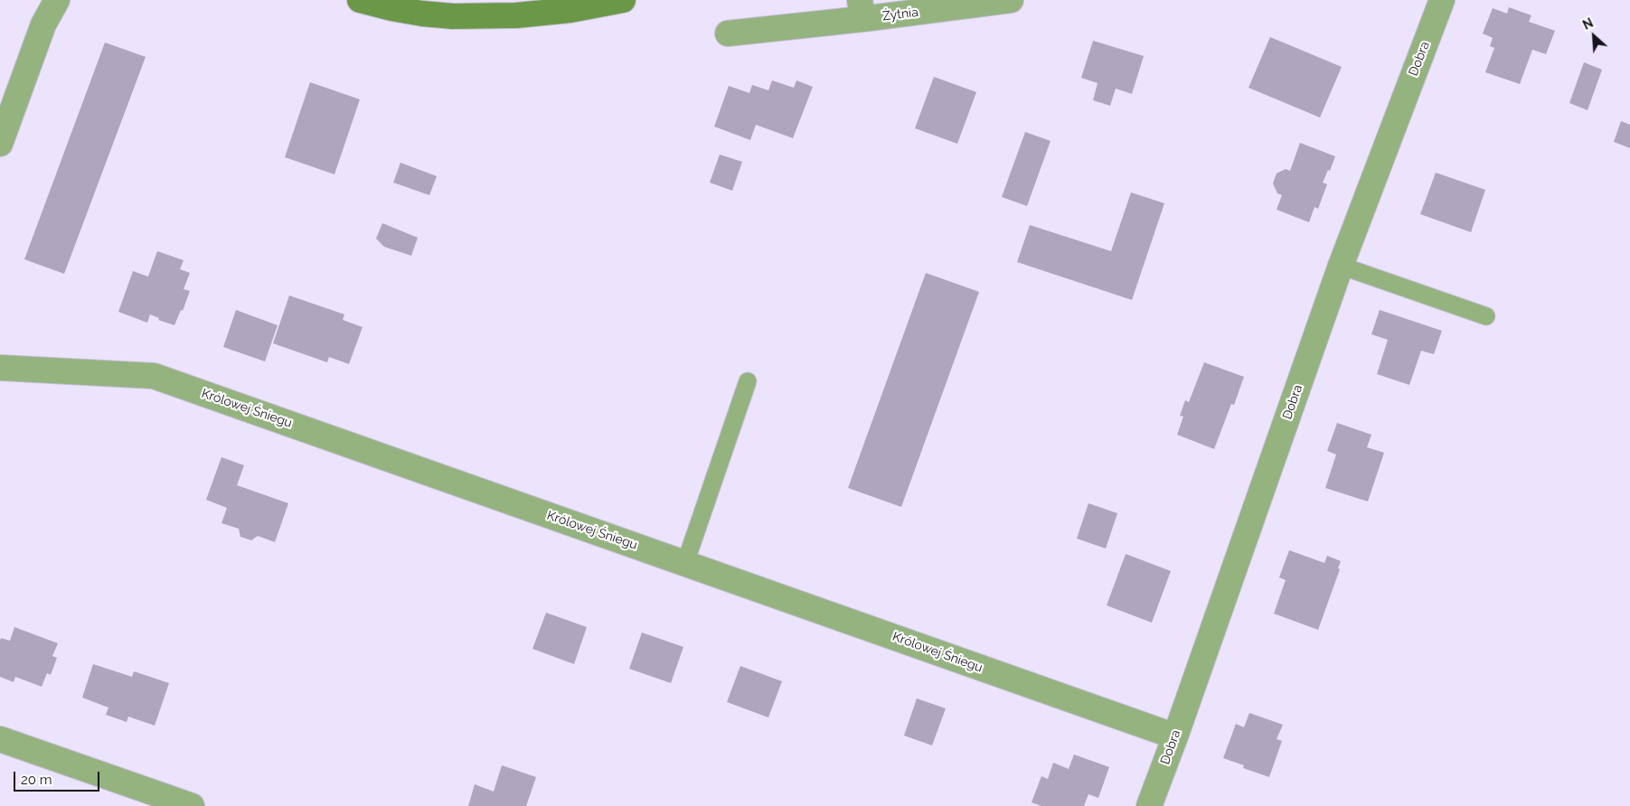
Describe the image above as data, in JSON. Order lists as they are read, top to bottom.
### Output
{
  "streets": {
    "street": ["Żytnia", "Dobra", "Królowej Śniegu"]
  },
  "crossings": [
    ["Dobra", "Królowej Śniegu"]
  ],
  "scale_bar": "20 m",
  "north": "top left"
}
